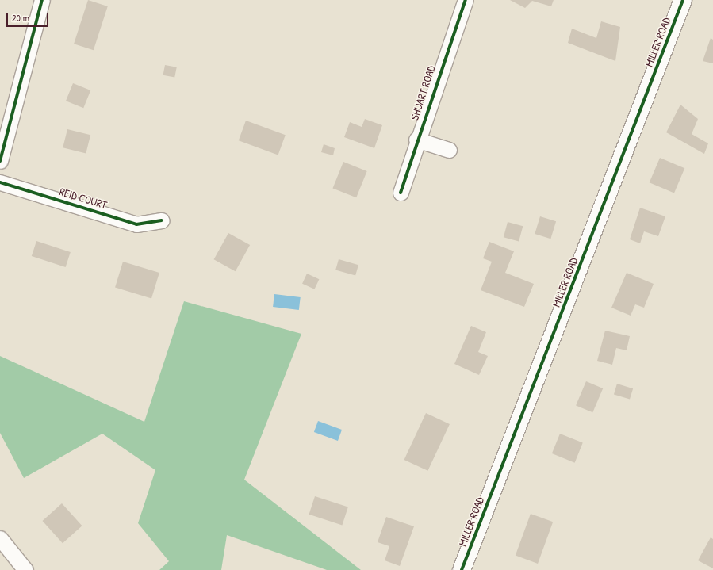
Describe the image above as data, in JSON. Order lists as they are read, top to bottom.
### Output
{
  "streets": {
    "street": ["MILLER ROAD", "SHUART ROAD", "REID COURT"]
  },
  "scale_bar": "20 m"
}
